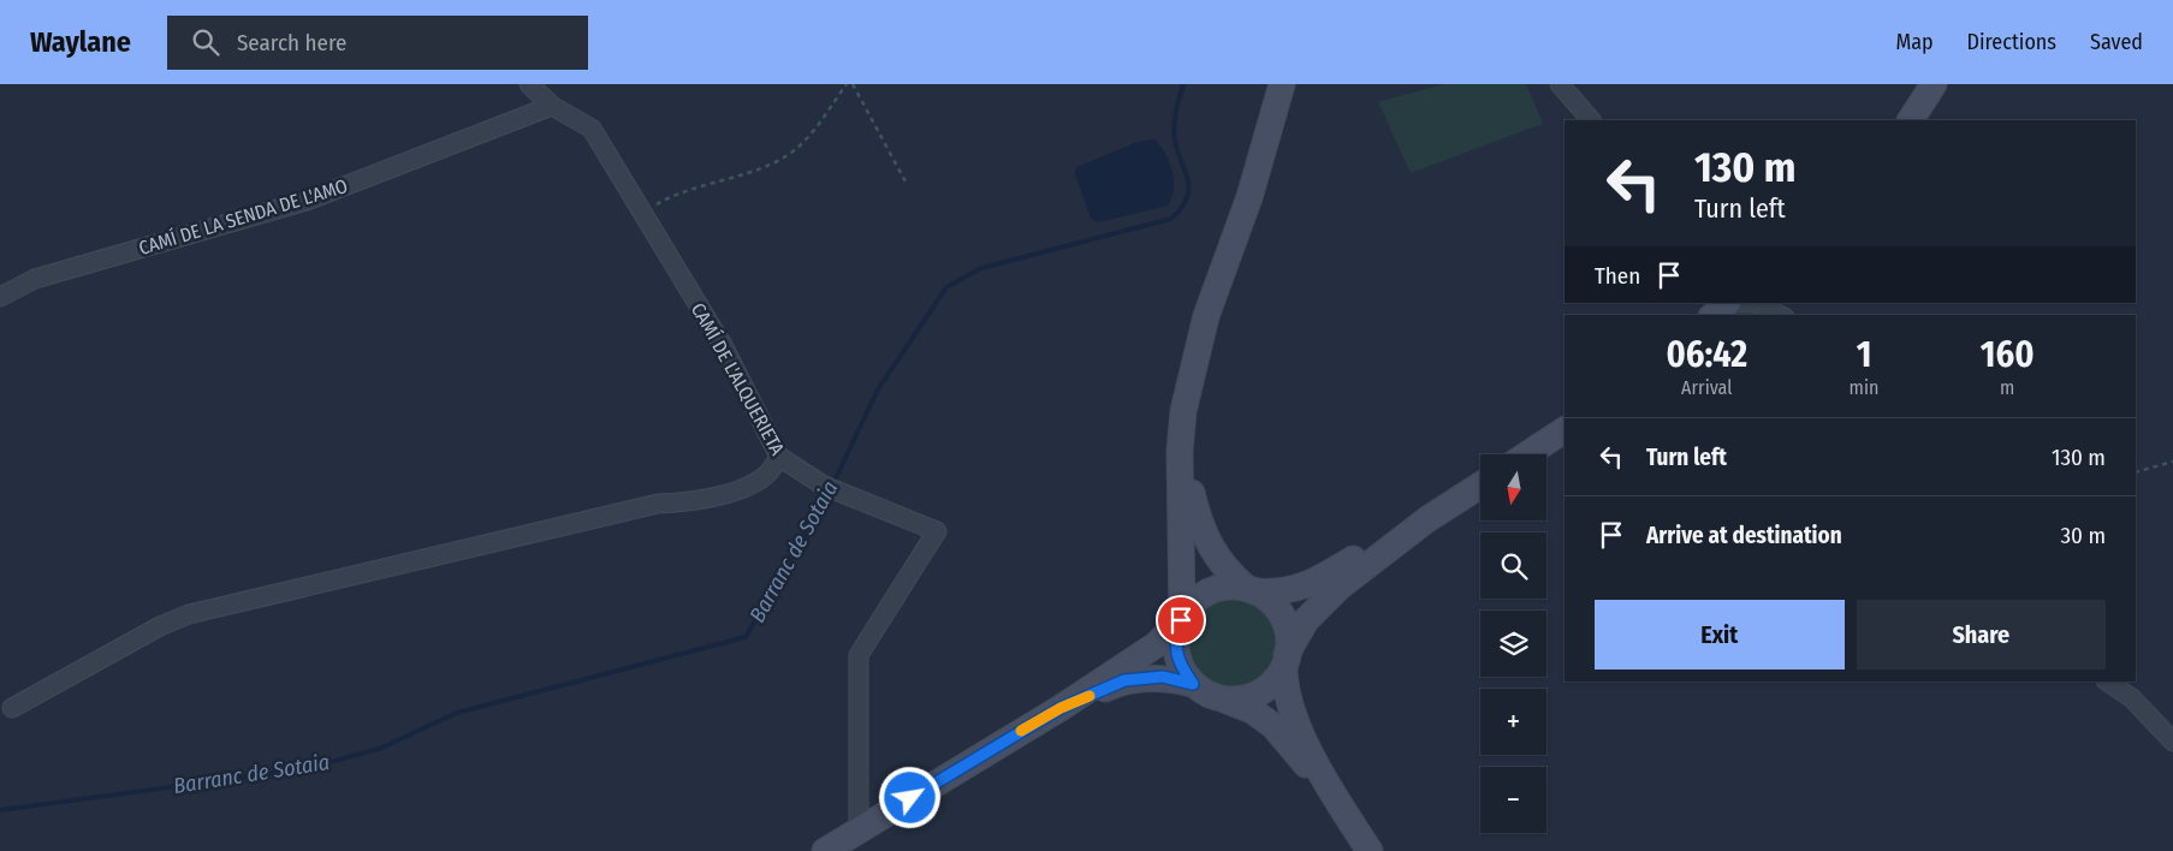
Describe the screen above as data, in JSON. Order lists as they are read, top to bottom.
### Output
{
  "streets": {
    "street": ["CAMÍ DE LA SENDA DE L'AMO", "CAMÍ DE L'ALQUERIETA"]
  },
  "crossings": [
    ["CAMÍ DE LA SENDA DE L'AMO", "CAMÍ DE L'ALQUERIETA"]
  ],
  "water": ["Barranc de Sotaia"],
  "north": "bottom",
  "page": {
    "header": "Waylane",
    "search": "Search here",
    "nav": ["Map", "Directions", "Saved"],
    "turn": ["130 m", "Turn left"],
    "then": "Then",
    "eta": [
      "06:42",
      "Arrival",
      "1",
      "min",
      "160",
      "m"
    ],
    "list": [
      {
        "name": "Turn left",
        "value": "130 m"
      },
      {
        "name": "Arrive at destination",
        "value": "30 m"
      }
    ],
    "map_buttons": ["+", "−"],
    "buttons": ["Exit", "Share"]
  }
}
